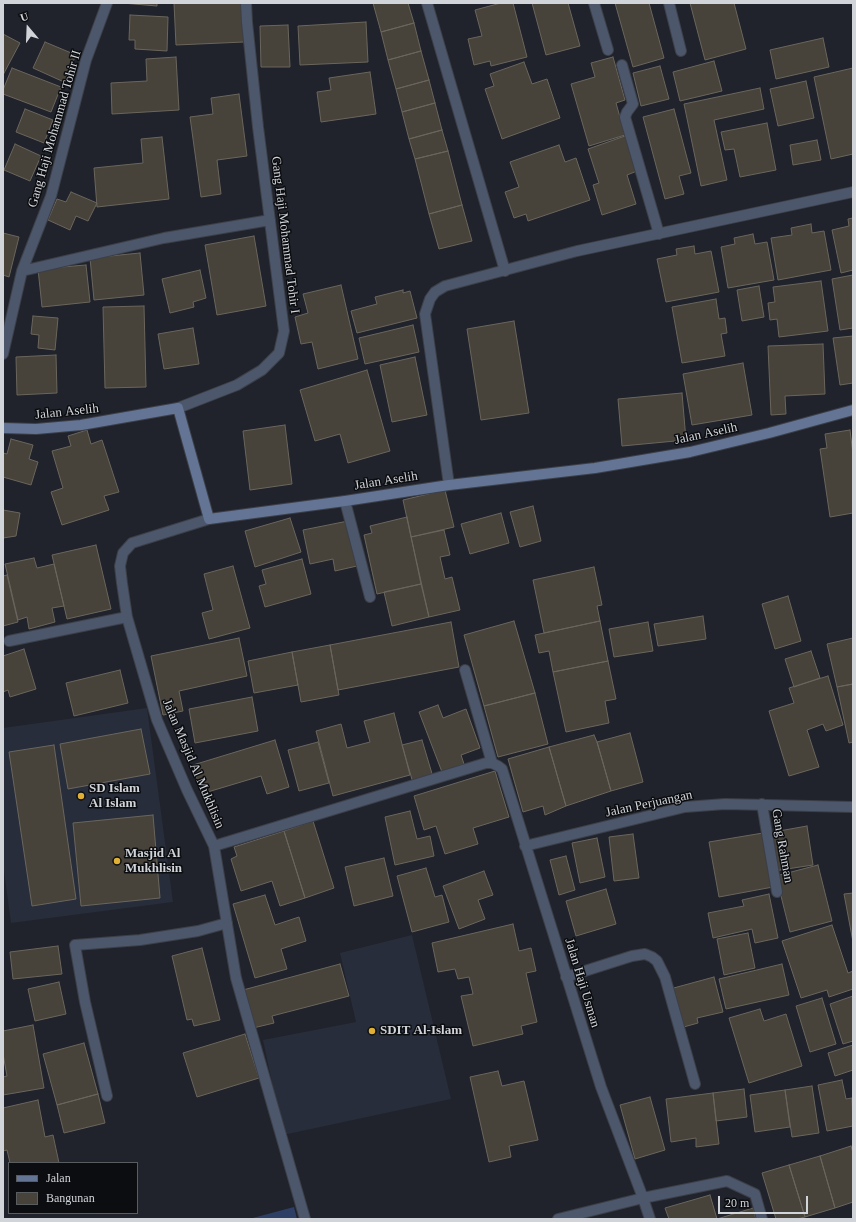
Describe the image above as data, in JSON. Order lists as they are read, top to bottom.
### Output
{
  "streets": {
    "street": [
      "Gang Haji Mohammad Tohir II",
      "Gang Haji Mohammad Tohir I",
      "Jalan Aselih",
      "Jalan Masjid Al Mukhlisin",
      "Jalan Perjuangan",
      "Gang Rahman",
      "Jalan Haji Usman"
    ]
  },
  "crossings": [
    ["Gang Haji Mohammad Tohir I", "Jalan Aselih"],
    ["Jalan Aselih", "Jalan Masjid Al Mukhlisin"],
    ["Jalan Masjid Al Mukhlisin", "Jalan Haji Usman"],
    ["Jalan Perjuangan", "Gang Rahman"],
    ["Jalan Perjuangan", "Jalan Haji Usman"]
  ],
  "places": ["SD Islam Al Islam", "Masjid Al Mukhlisin", "SDIT Al-Islam"],
  "legend": ["Jalan", "Bangunan"],
  "scale_bar": "20 m",
  "north": "top"
}
